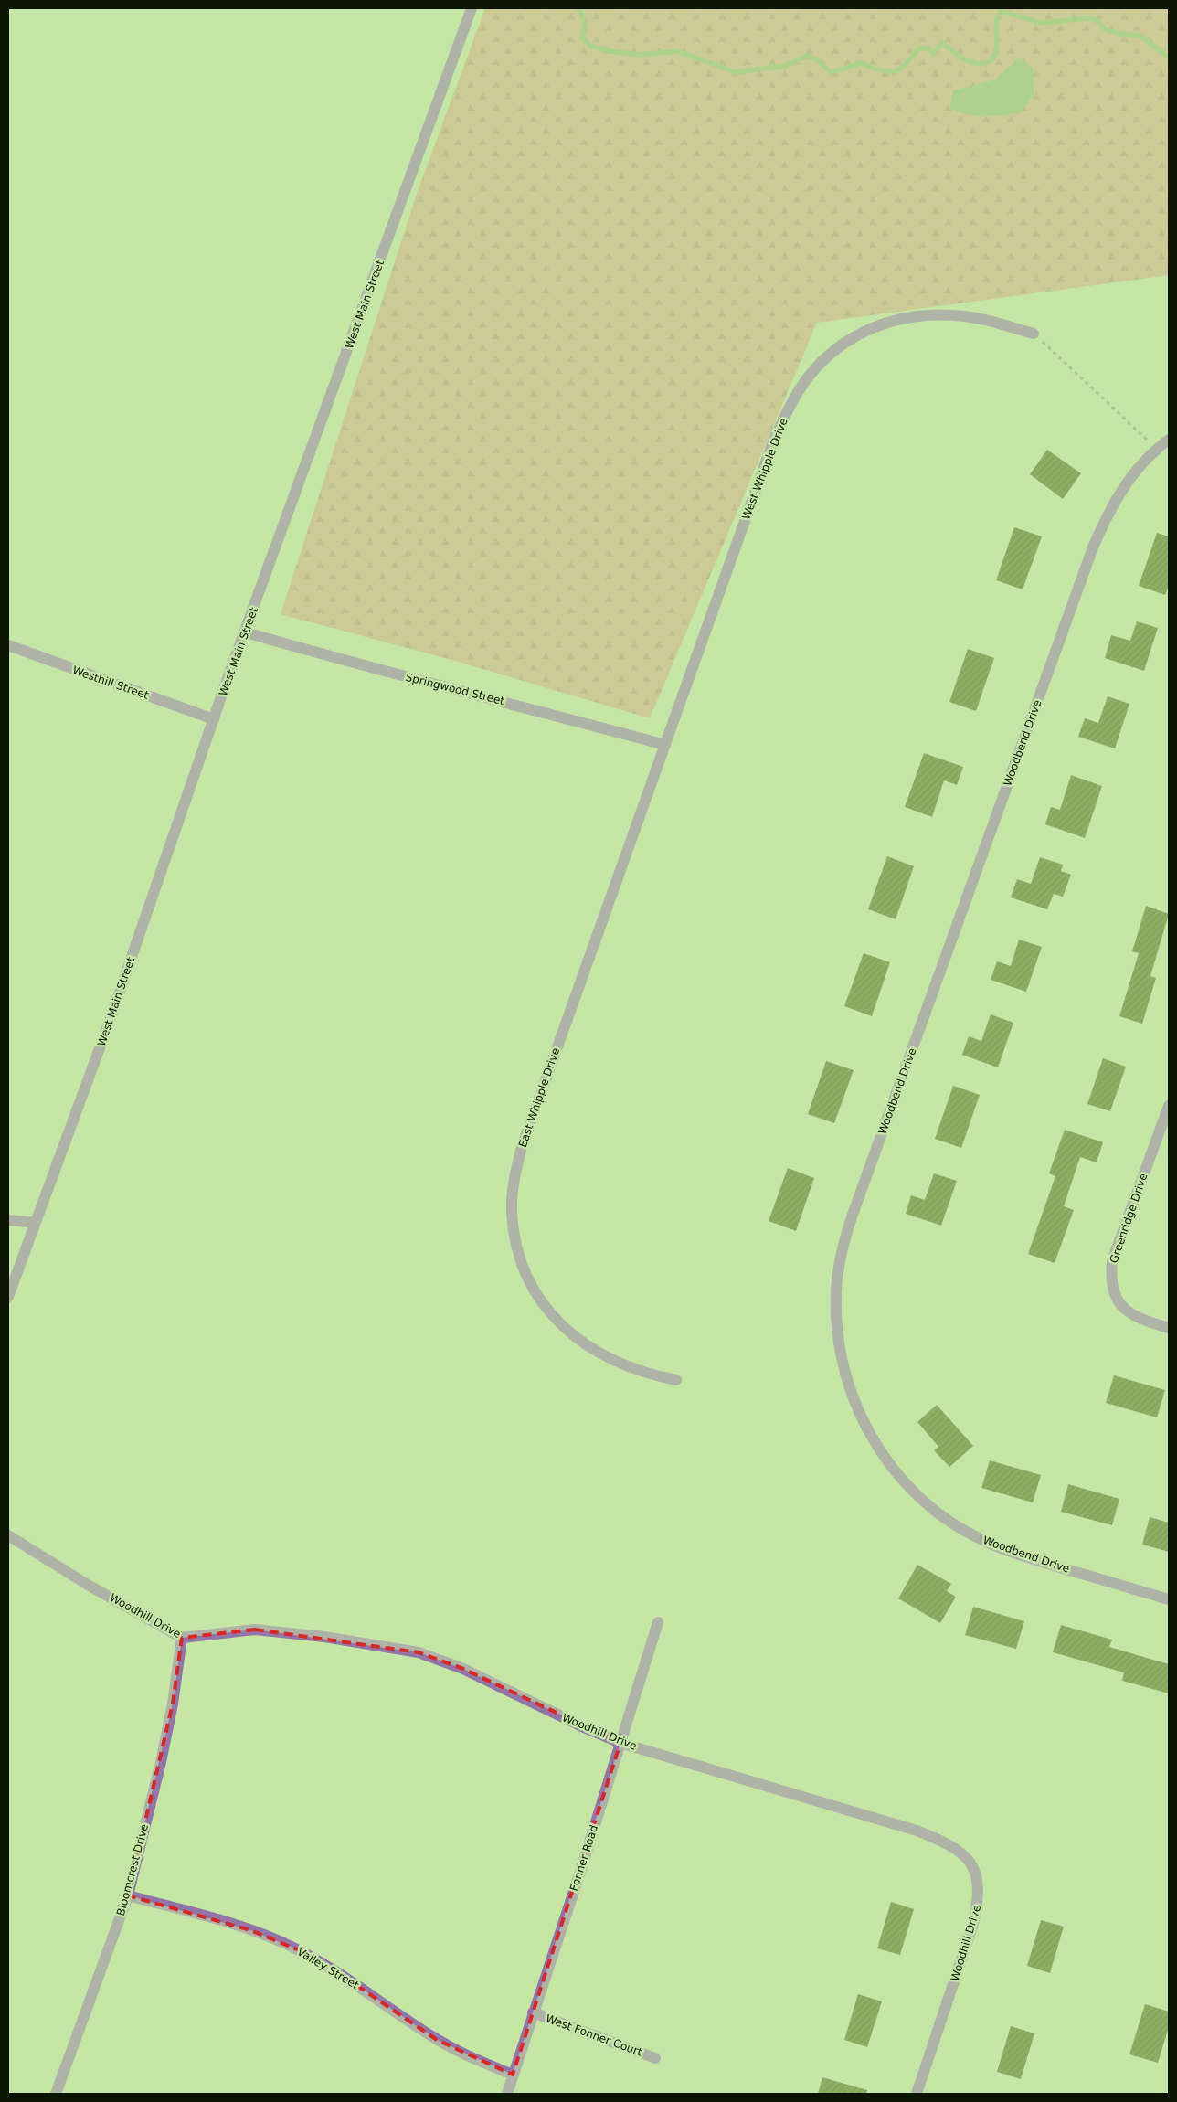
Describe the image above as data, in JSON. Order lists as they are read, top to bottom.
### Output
{
  "streets": {
    "street": [
      "West Main Street",
      "West Whipple Drive",
      "Westhill Street",
      "Springwood Street",
      "Woodbend Drive",
      "East Whipple Drive",
      "Greenridge Drive",
      "Woodhill Drive",
      "Fonner Road",
      "Bloomcrest Drive",
      "Valley Street",
      "West Fonner Court"
    ]
  },
  "crossings": [
    ["West Main Street", "Westhill Street"],
    ["West Main Street", "Springwood Street"],
    ["West Whipple Drive", "Springwood Street"],
    ["West Whipple Drive", "East Whipple Drive"],
    ["Springwood Street", "East Whipple Drive"],
    ["Woodhill Drive", "Fonner Road"],
    ["Woodhill Drive", "Bloomcrest Drive"],
    ["Fonner Road", "Valley Street"],
    ["Fonner Road", "West Fonner Court"],
    ["Bloomcrest Drive", "Valley Street"]
  ]
}
